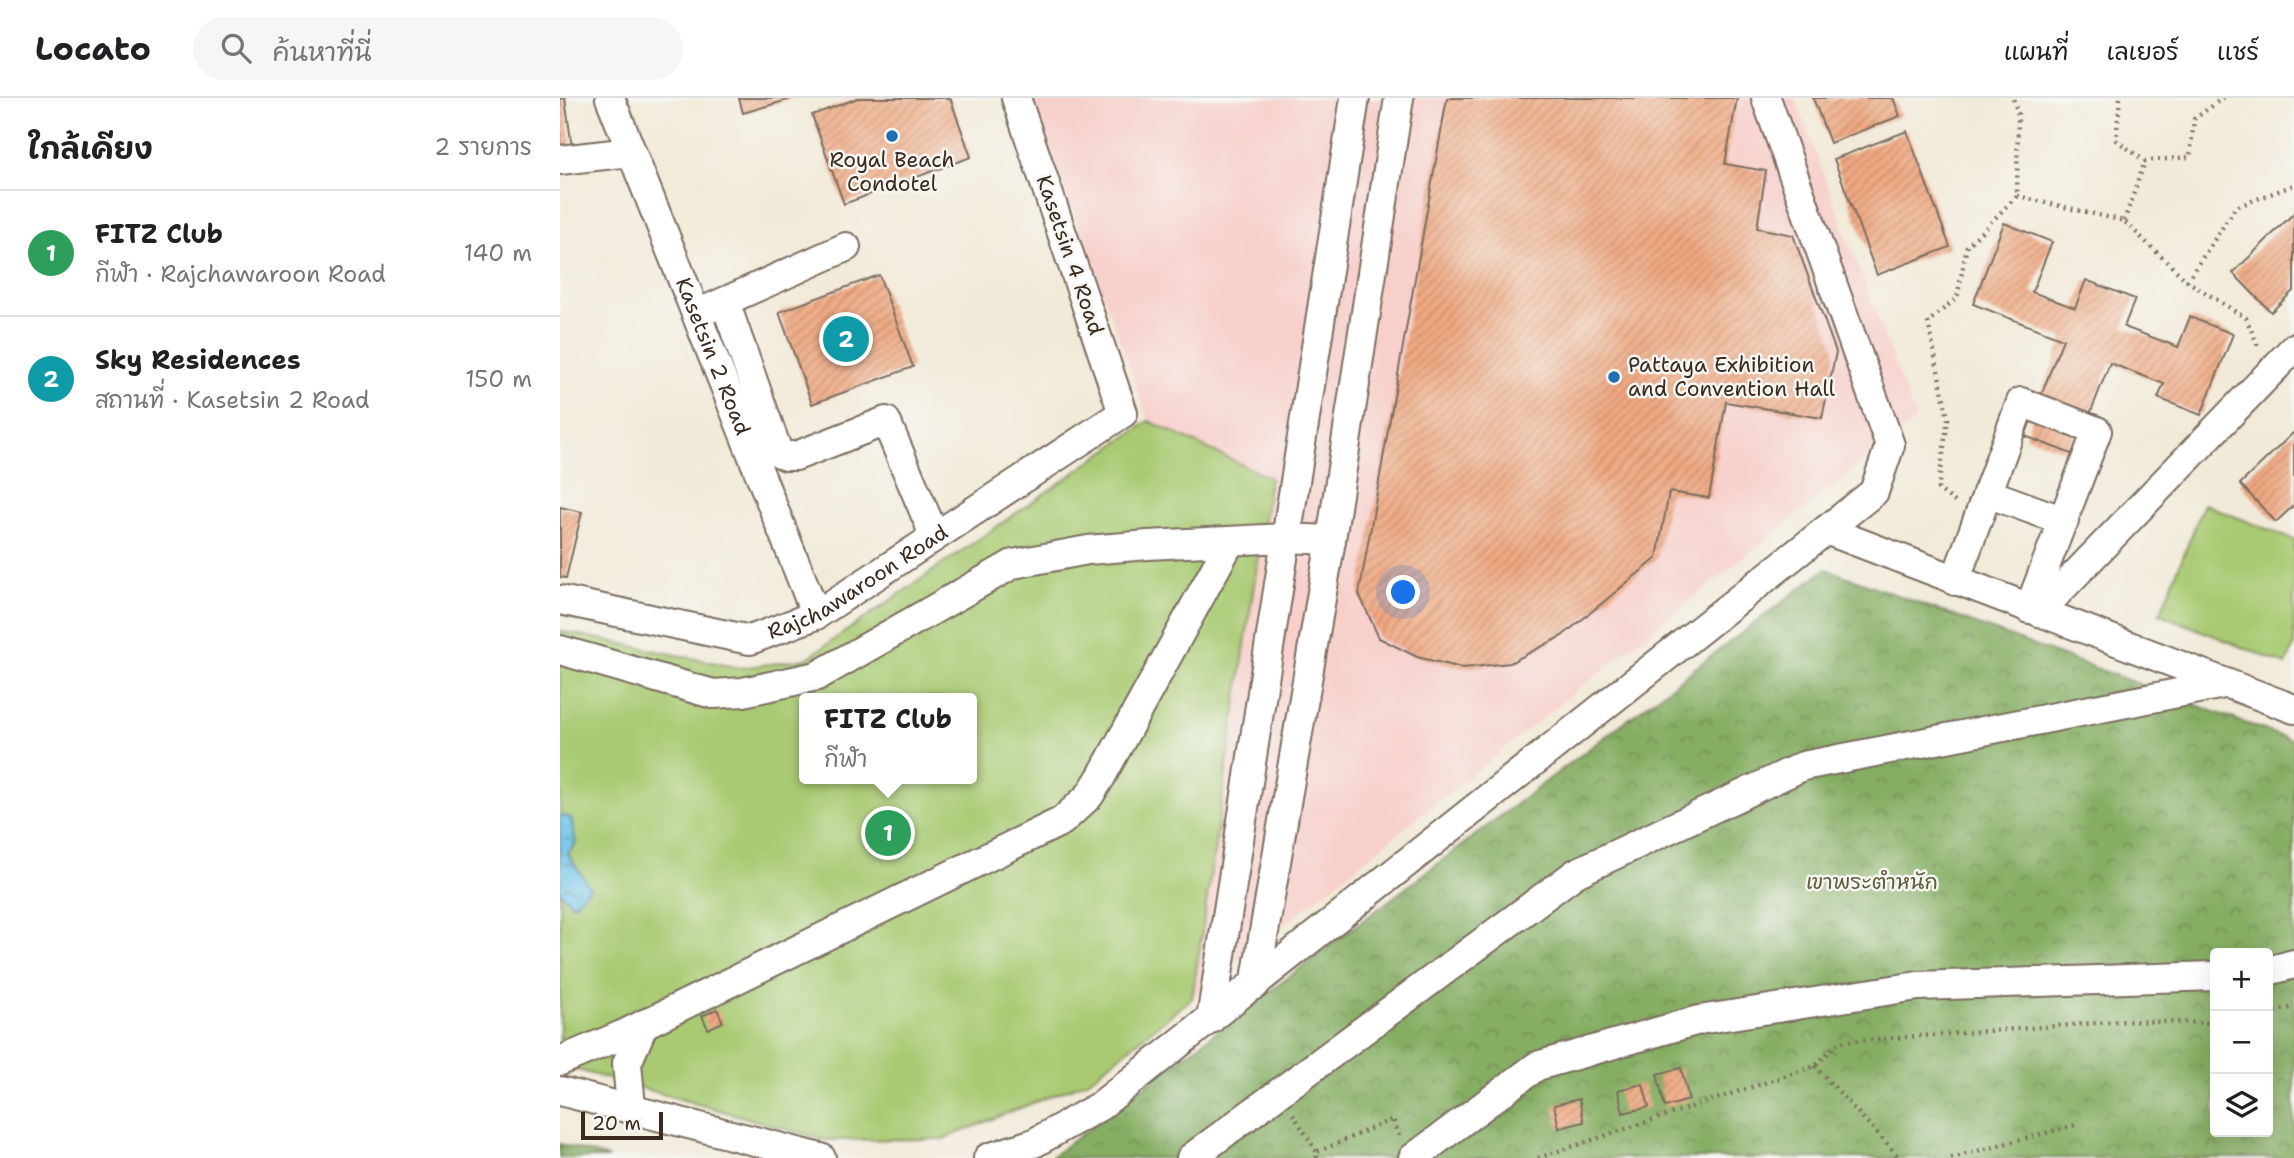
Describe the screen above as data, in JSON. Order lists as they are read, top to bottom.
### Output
{
  "streets": {
    "street": ["Kasetsin 4 Road", "Kasetsin 2 Road", "Rajchawaroon Road"]
  },
  "crossings": [
    ["Kasetsin 4 Road", "Rajchawaroon Road"],
    ["Kasetsin 2 Road", "Rajchawaroon Road"]
  ],
  "parks": ["เขาพระตำหนัก"],
  "places": ["Royal Beach Condotel", "Pattaya Exhibition and Convention Hall"],
  "scale_bar": "20 m",
  "page": {
    "header": "Locato",
    "search": "ค้นหาที่นี่",
    "nav": ["แผนที่", "เลเยอร์", "แชร์"],
    "heading": ["ใกล้เคียง", "2 รายการ"],
    "list": [
      {
        "mark": "1",
        "name": "FITZ Club",
        "note": "กีฬา · Rajchawaroon Road",
        "value": "140 m"
      },
      {
        "mark": "2",
        "name": "Sky Residences",
        "note": "สถานที่ · Kasetsin 2 Road",
        "value": "150 m"
      }
    ],
    "pins": ["2", "1"],
    "popup": ["FITZ Club", "กีฬา"],
    "map_buttons": ["+", "−"],
    "scale": "20 m"
  }
}
